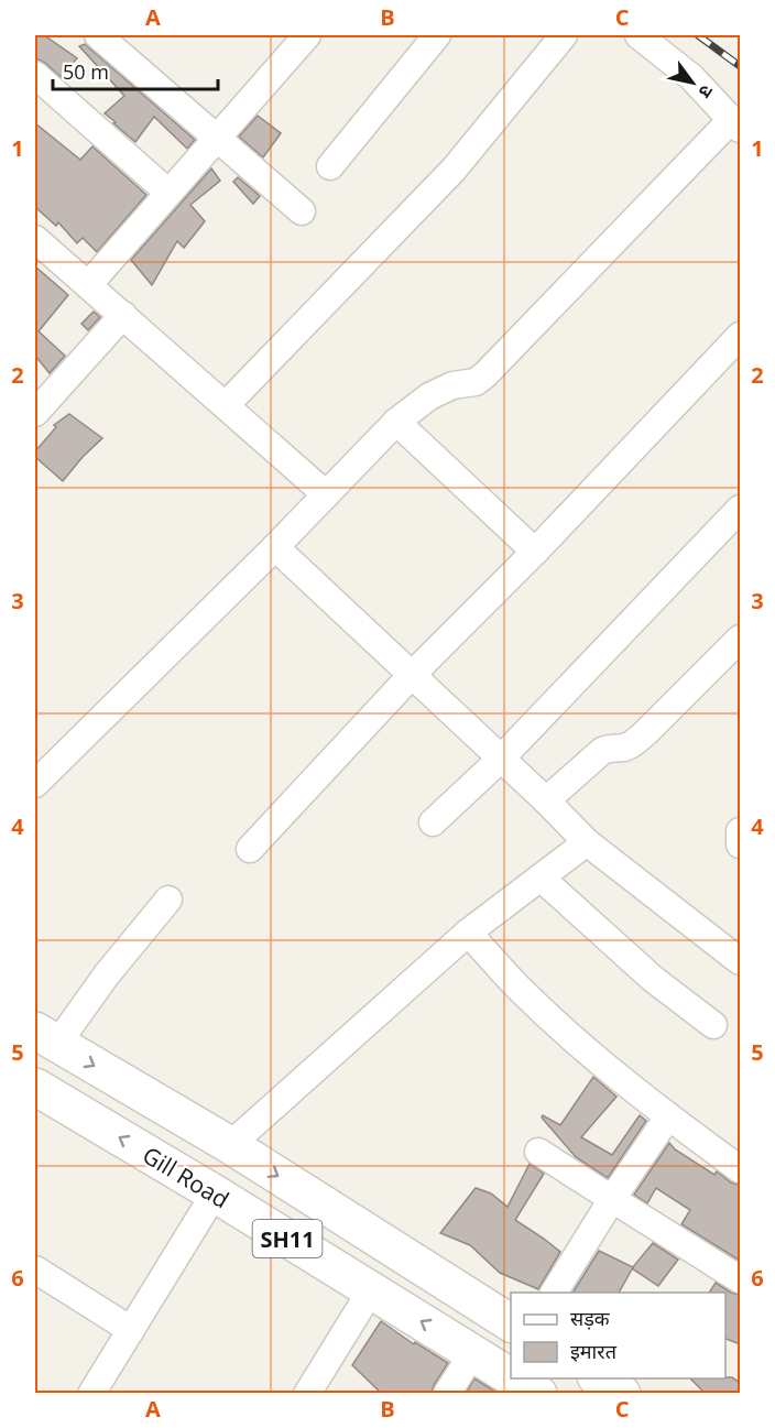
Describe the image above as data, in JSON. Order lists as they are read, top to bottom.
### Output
{
  "streets": {
    "main road": ["Gill Road", "SH11"]
  },
  "legend": ["सड़क", "इमारत"],
  "scale_bar": "50 m",
  "north": "bottom right",
  "grid": {
    "columns": ["A", "B", "C"],
    "rows": [
      "1",
      "2",
      "3",
      "4",
      "5",
      "6"
    ]
  }
}
